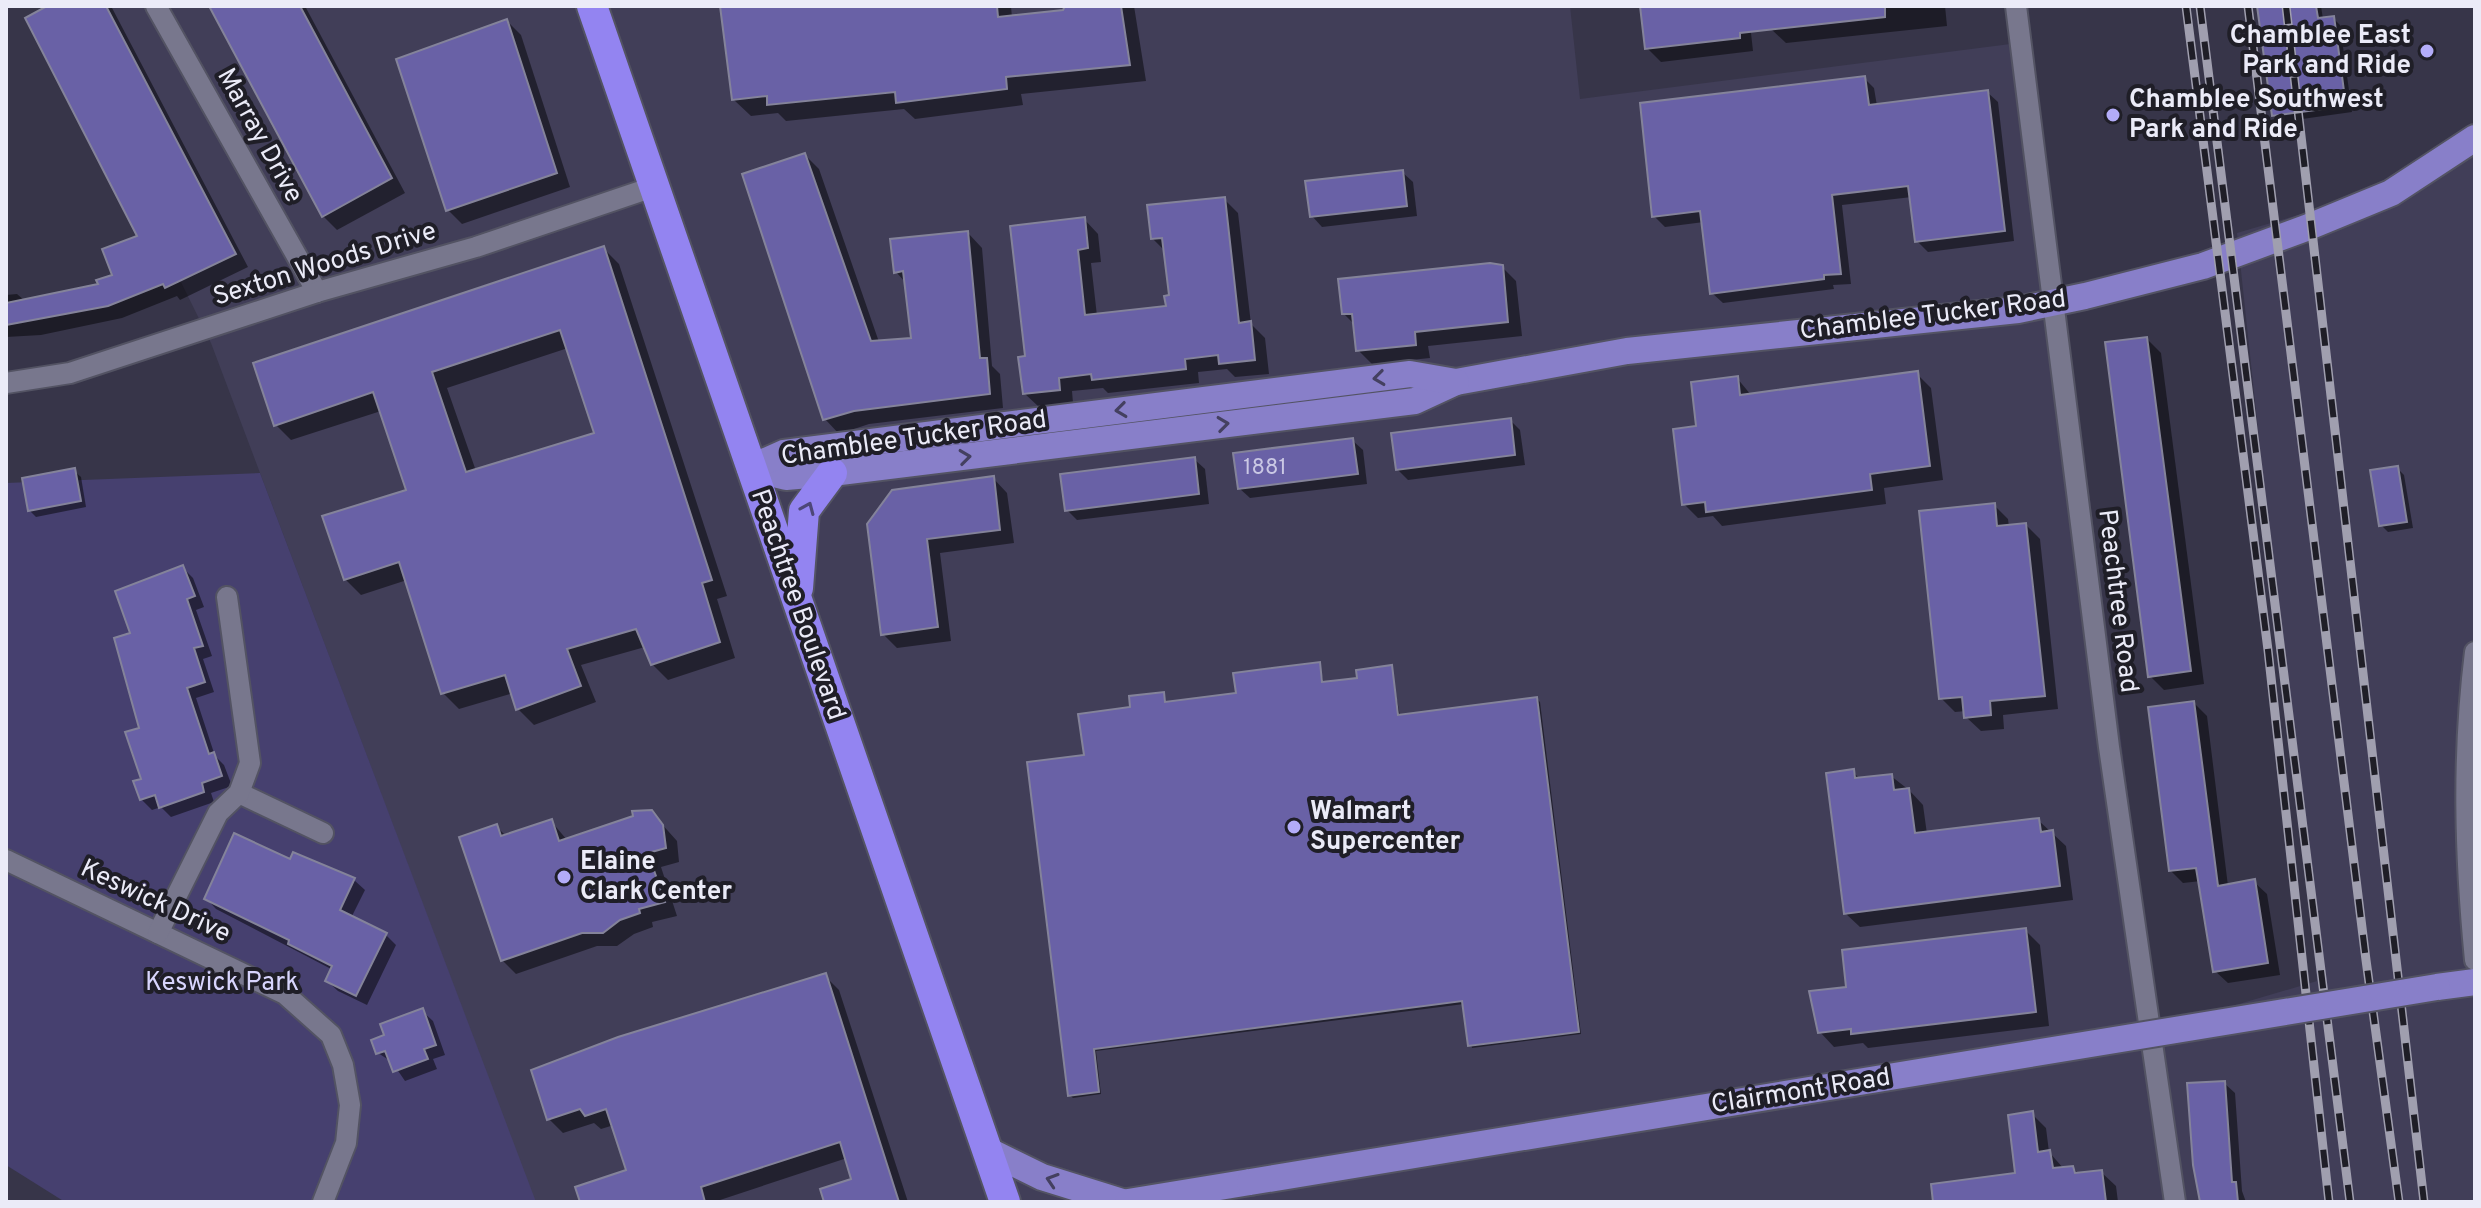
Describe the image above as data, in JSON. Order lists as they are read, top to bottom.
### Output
{
  "streets": {
    "highway": ["Peachtree Boulevard"],
    "main road": ["Chamblee Tucker Road", "Clairmont Road"],
    "street": [
      "Marray Drive",
      "Sexton Woods Drive",
      "Peachtree Road",
      "Keswick Drive"
    ]
  },
  "crossings": [
    ["Marray Drive", "Sexton Woods Drive"],
    ["Sexton Woods Drive", "Peachtree Boulevard"],
    ["Chamblee Tucker Road", "Peachtree Road"],
    ["Chamblee Tucker Road", "Peachtree Boulevard"]
  ],
  "parks": ["Keswick Park"],
  "places": [
    "Chamblee East Park and Ride",
    "Chamblee Southwest Park and Ride",
    "Walmart Supercenter",
    "Elaine Clark Center"
  ],
  "house_numbers": ["1881"]
}
